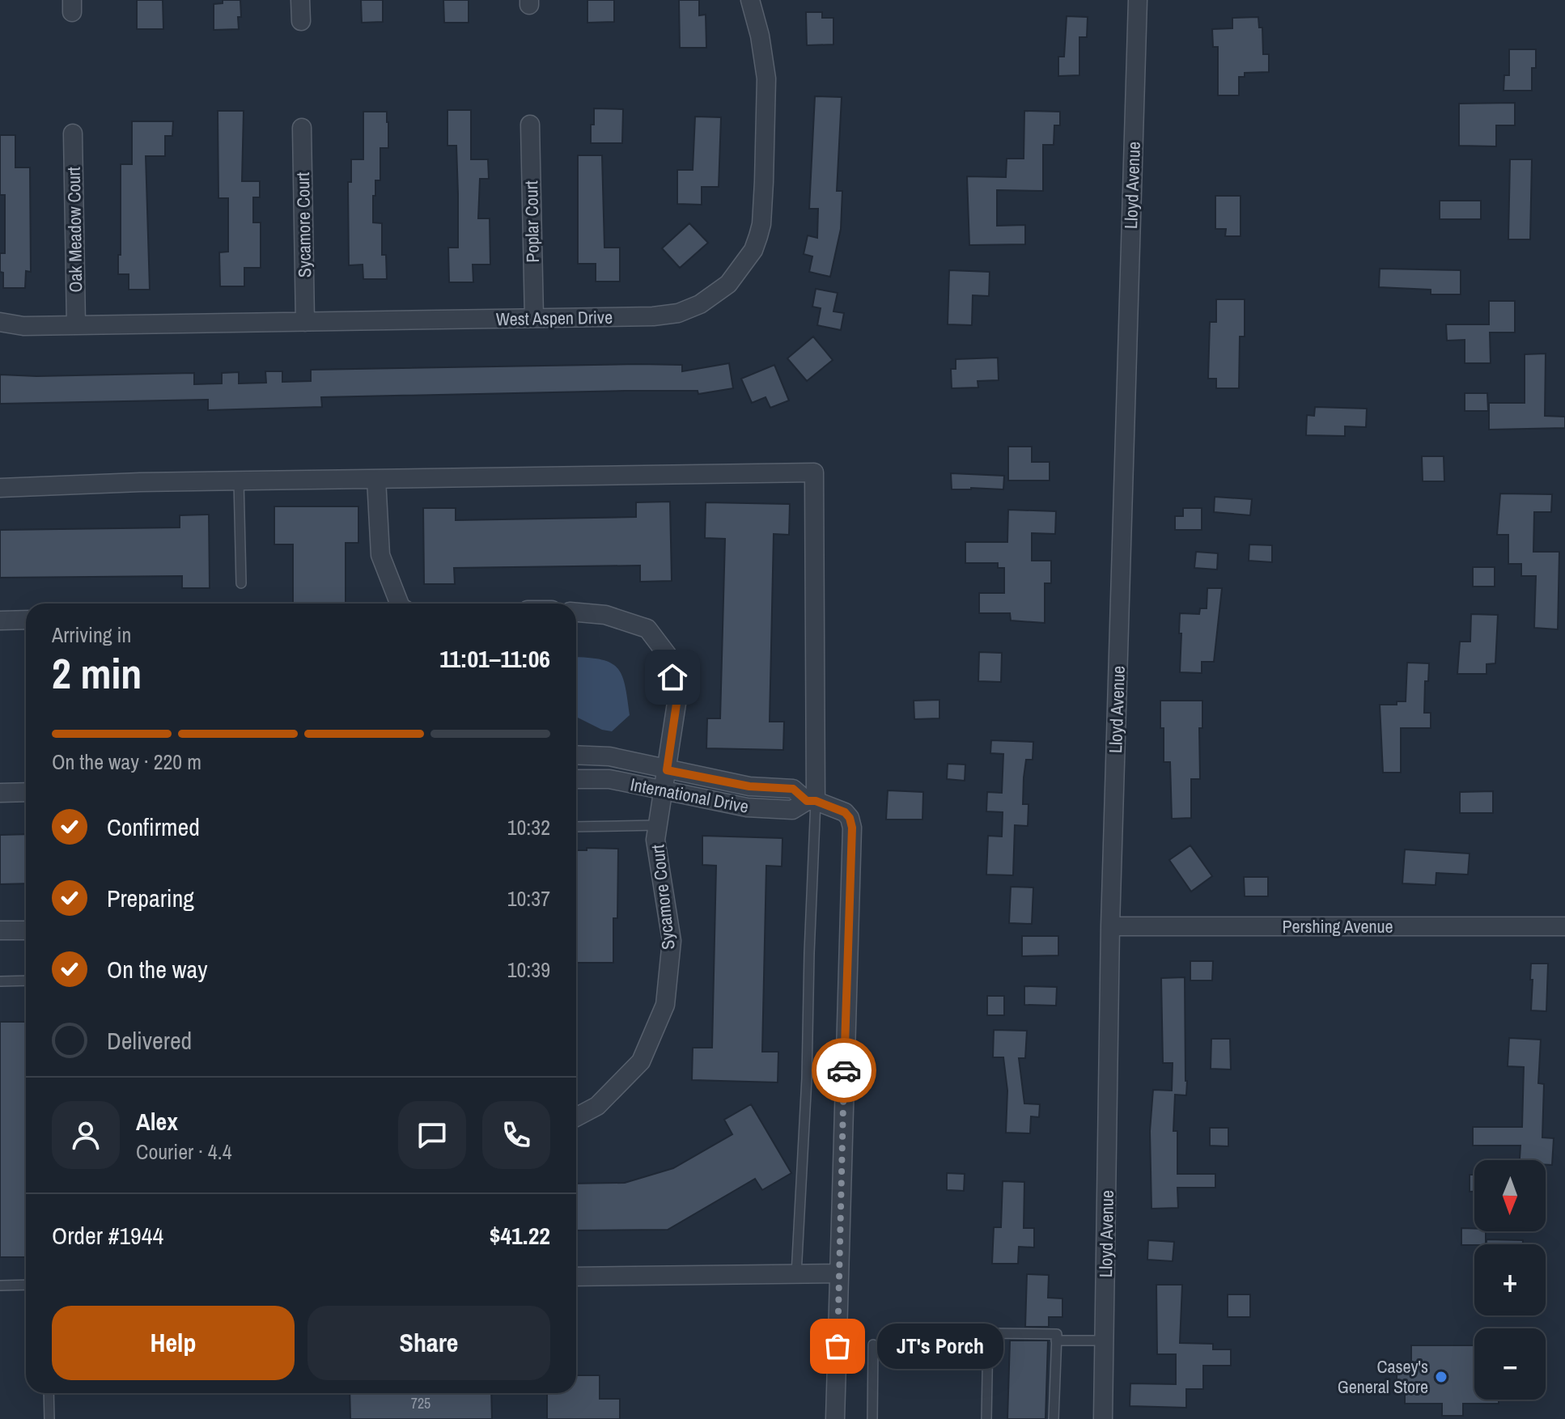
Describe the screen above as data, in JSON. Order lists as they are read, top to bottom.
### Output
{
  "streets": {
    "street": [
      "Lloyd Avenue",
      "Poplar Court",
      "Sycamore Court",
      "Oak Meadow Court",
      "West Aspen Drive",
      "International Drive",
      "Pershing Avenue"
    ]
  },
  "crossings": [
    ["Lloyd Avenue", "Pershing Avenue"],
    ["Poplar Court", "West Aspen Drive"],
    ["Sycamore Court", "West Aspen Drive"],
    ["Sycamore Court", "International Drive"],
    ["Oak Meadow Court", "West Aspen Drive"]
  ],
  "places": ["JT's Porch", "Casey's General Store"],
  "house_numbers": ["725"],
  "north": "bottom",
  "page": {
    "heading": ["2 min", "Arriving in", "11:01–11:06"],
    "panel": [
      "Alex",
      "Courier · 4.4",
      "Order #1944",
      "$41.22"
    ],
    "bar": "On the way · 220 m",
    "list": [
      ["Confirmed", "10:32"],
      ["Preparing", "10:37"],
      ["On the way", "10:39"],
      "Delivered"
    ],
    "map_buttons": ["+", "−"],
    "buttons": ["Help", "Share"],
    "bubble": "JT's Porch"
  }
}
